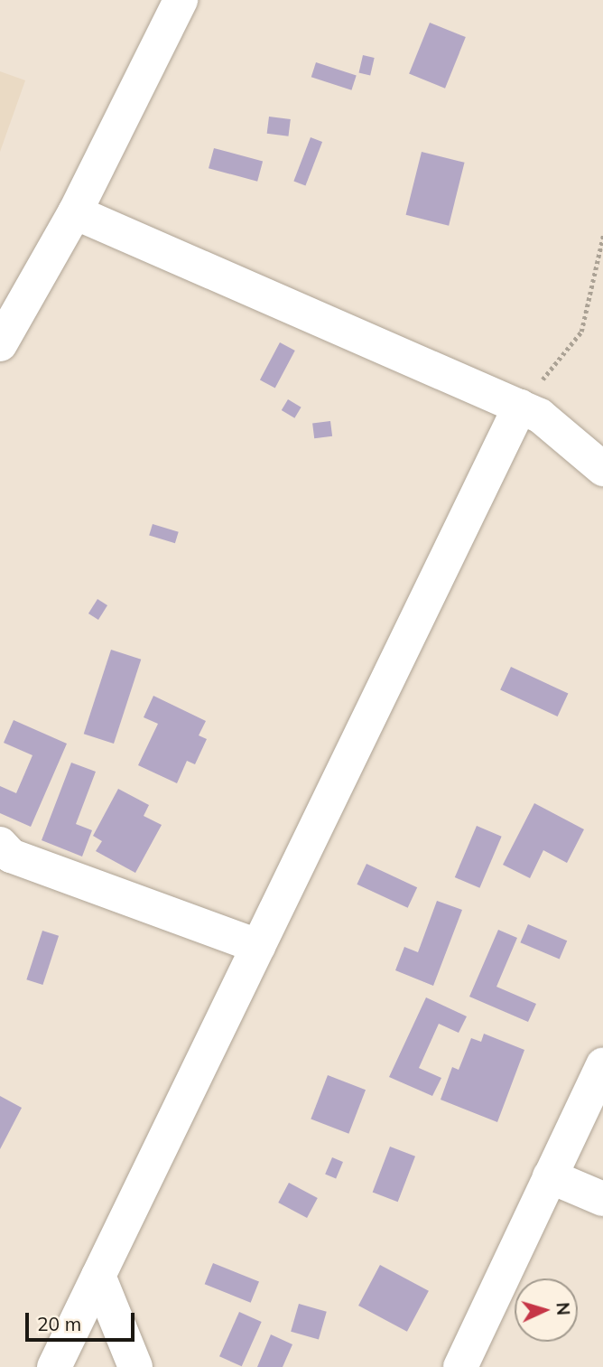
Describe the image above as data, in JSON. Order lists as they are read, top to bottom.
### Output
{
  "scale_bar": "20 m",
  "north": "right"
}
